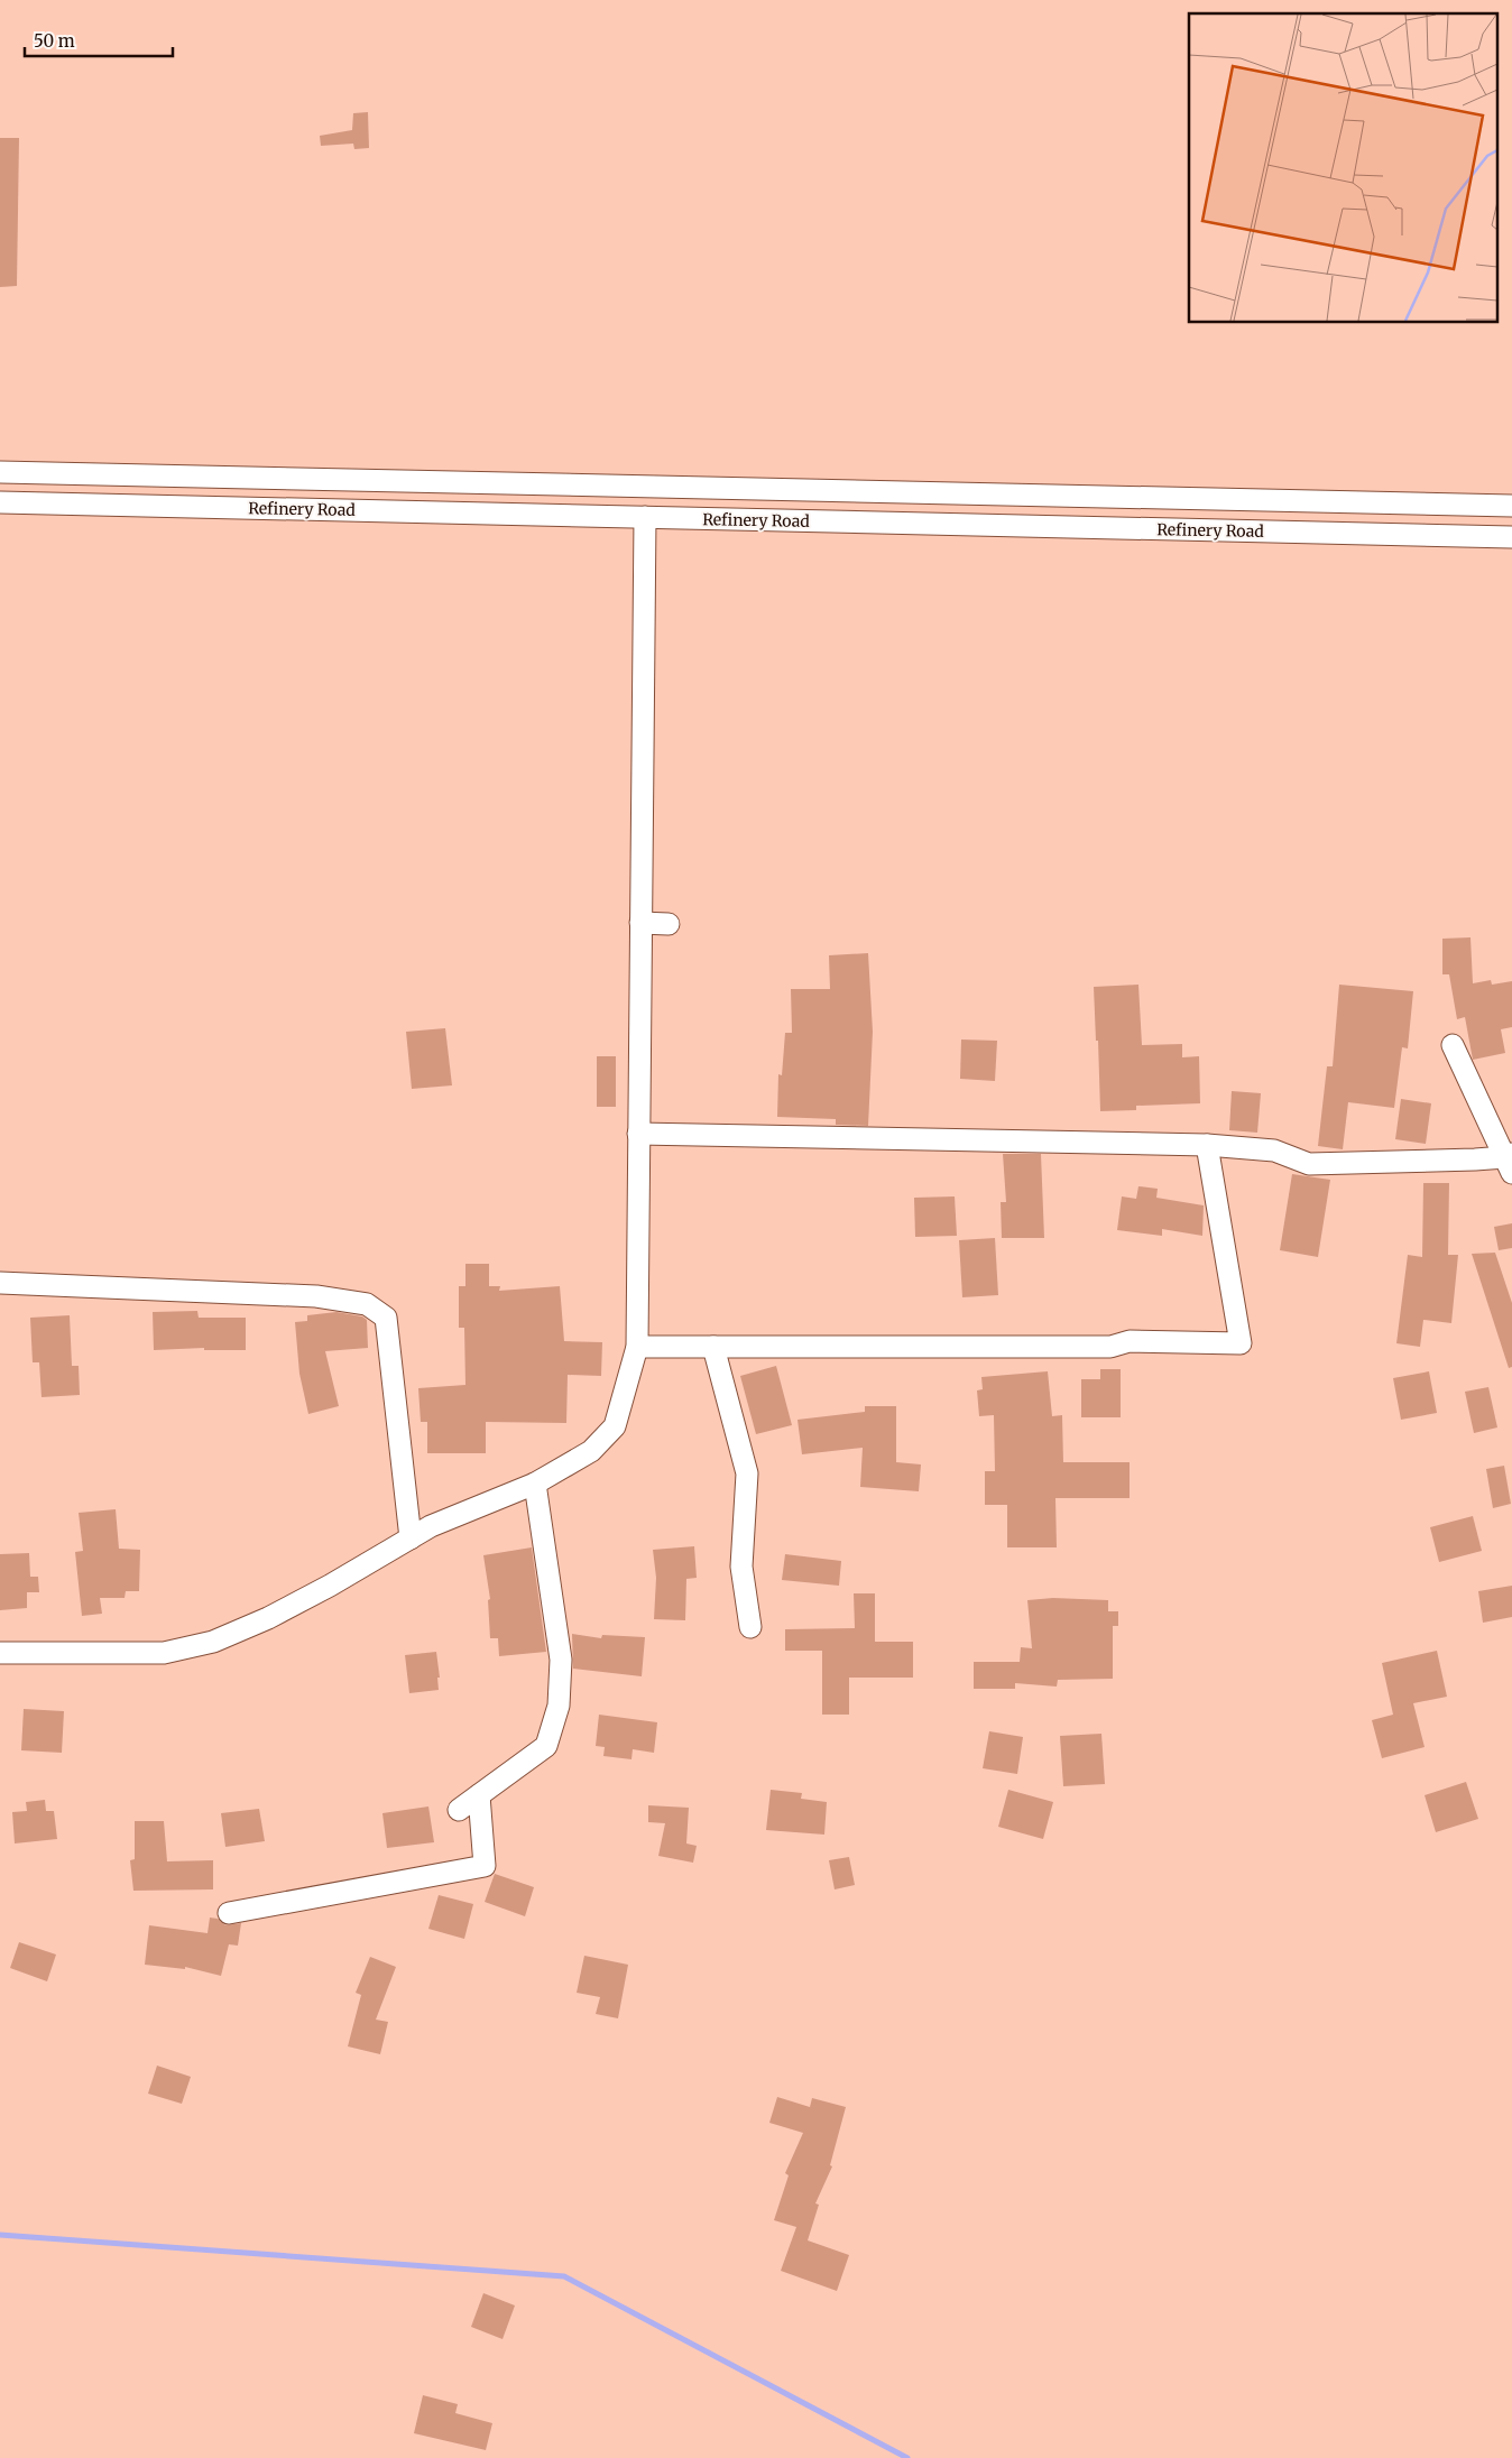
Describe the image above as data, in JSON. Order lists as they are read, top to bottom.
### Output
{
  "streets": {
    "street": ["Refinery Road"]
  },
  "scale_bar": "50 m"
}
